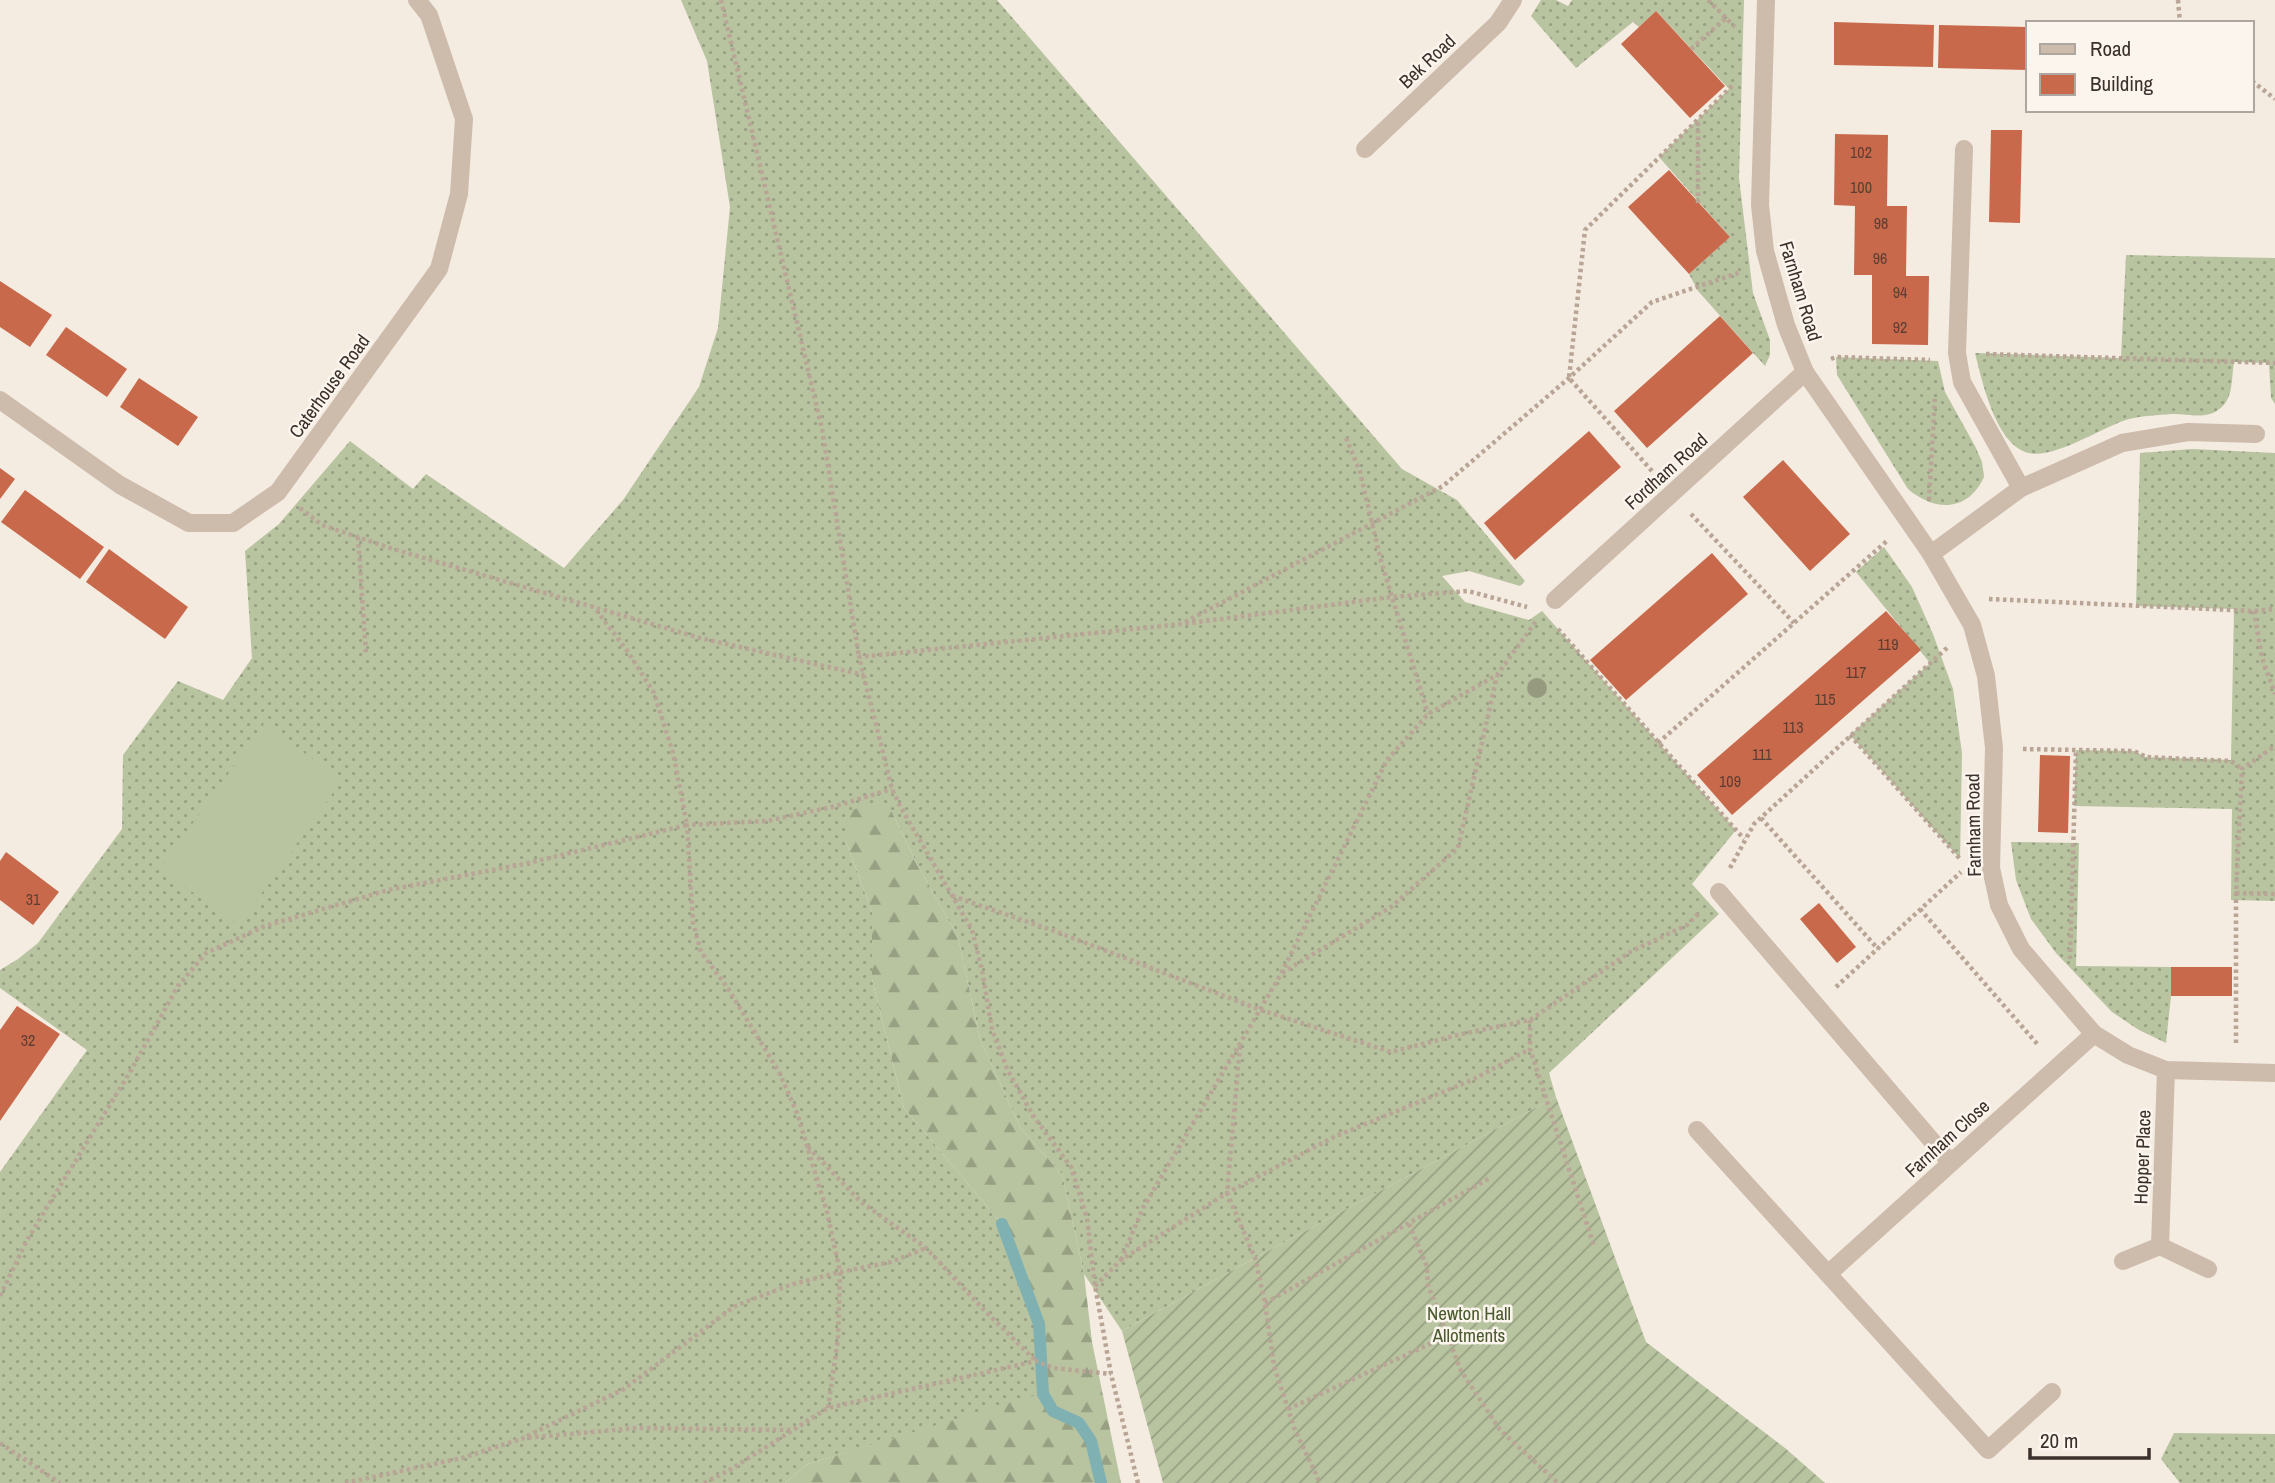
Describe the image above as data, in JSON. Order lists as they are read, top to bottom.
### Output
{
  "streets": {
    "street": [
      "Bek Road",
      "Farnham Road",
      "Caterhouse Road",
      "Fordham Road",
      "Farnham Close",
      "Hopper Place"
    ]
  },
  "crossings": [
    ["Farnham Road", "Fordham Road"],
    ["Farnham Road", "Farnham Close"]
  ],
  "parks": ["Newton Hall Allotments"],
  "house_numbers": [
    "102",
    "100",
    "98",
    "96",
    "94",
    "92",
    "119",
    "117",
    "115",
    "113",
    "111",
    "109",
    "31",
    "32"
  ],
  "legend": ["Road", "Building"],
  "scale_bar": "20 m"
}
